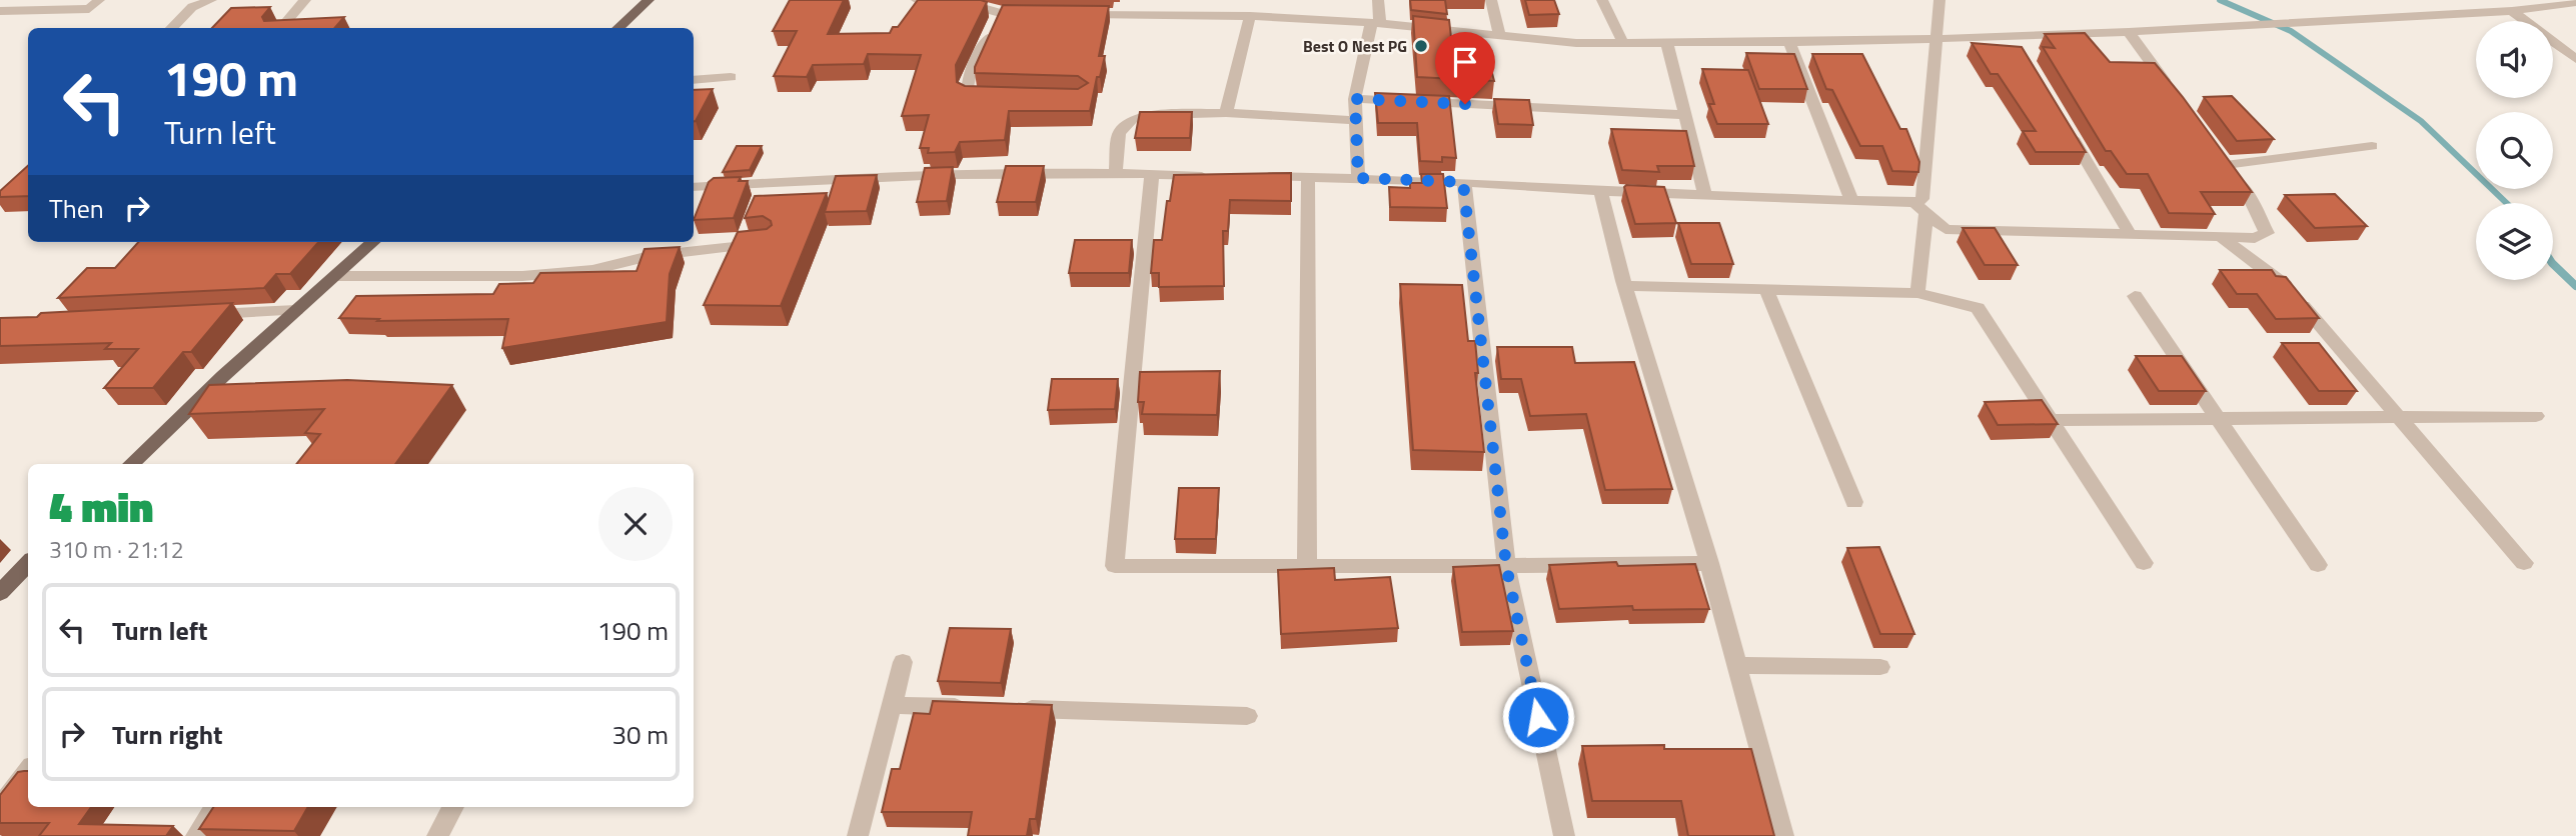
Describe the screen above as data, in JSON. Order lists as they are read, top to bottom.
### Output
{
  "places": ["Best O Nest PG"],
  "page": {
    "turn": ["190 m", "Turn left"],
    "then": "Then",
    "heading": ["4 min", "310 m · 21:12"],
    "list": [
      {
        "name": "Turn left",
        "value": "190 m"
      },
      {
        "name": "Turn right",
        "value": "30 m"
      }
    ]
  }
}
